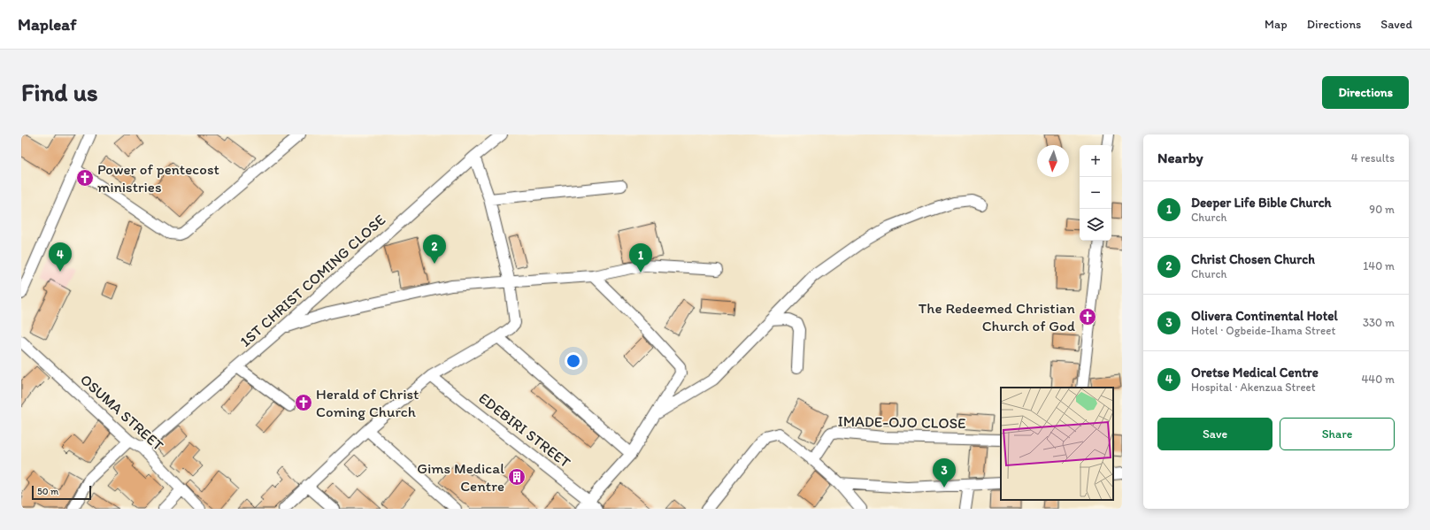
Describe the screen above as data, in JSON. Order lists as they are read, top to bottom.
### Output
{
  "streets": {
    "street": [
      "1ST CHRIST COMING CLOSE",
      "OSUMA STREET",
      "IMADE-OJO CLOSE",
      "EDEBIRI STREET"
    ]
  },
  "crossings": [
    ["1ST CHRIST COMING CLOSE", "OSUMA STREET"]
  ],
  "places": {
    "church": ["Power of pentecost ministries", "The Redeemed Christian Church of God", "Herald of Christ Coming Church"],
    "building": ["Gims Medical Centre"]
  },
  "scale_bar": "50 m",
  "north": "bottom",
  "page": {
    "header": "Mapleaf",
    "nav": ["Map", "Directions", "Saved"],
    "buttons": [
      "Directions",
      ["Save", "Share"]
    ],
    "title": "Find us",
    "heading": ["Nearby", "4 results"],
    "map_buttons": ["+", "−"],
    "list": [
      {
        "mark": "1",
        "name": "Deeper Life Bible Church",
        "note": "Church",
        "value": "90 m"
      },
      {
        "mark": "2",
        "name": "Christ Chosen Church",
        "note": "Church",
        "value": "140 m"
      },
      {
        "mark": "3",
        "name": "Olivera Continental Hotel",
        "note": "Hotel · Ogbeide-Ihama Street",
        "value": "330 m"
      },
      {
        "mark": "4",
        "name": "Oretse Medical Centre",
        "note": "Hospital · Akenzua Street",
        "value": "440 m"
      }
    ],
    "pins": [
      "2",
      "4",
      "1",
      "3"
    ],
    "scale": "50 m"
  }
}
